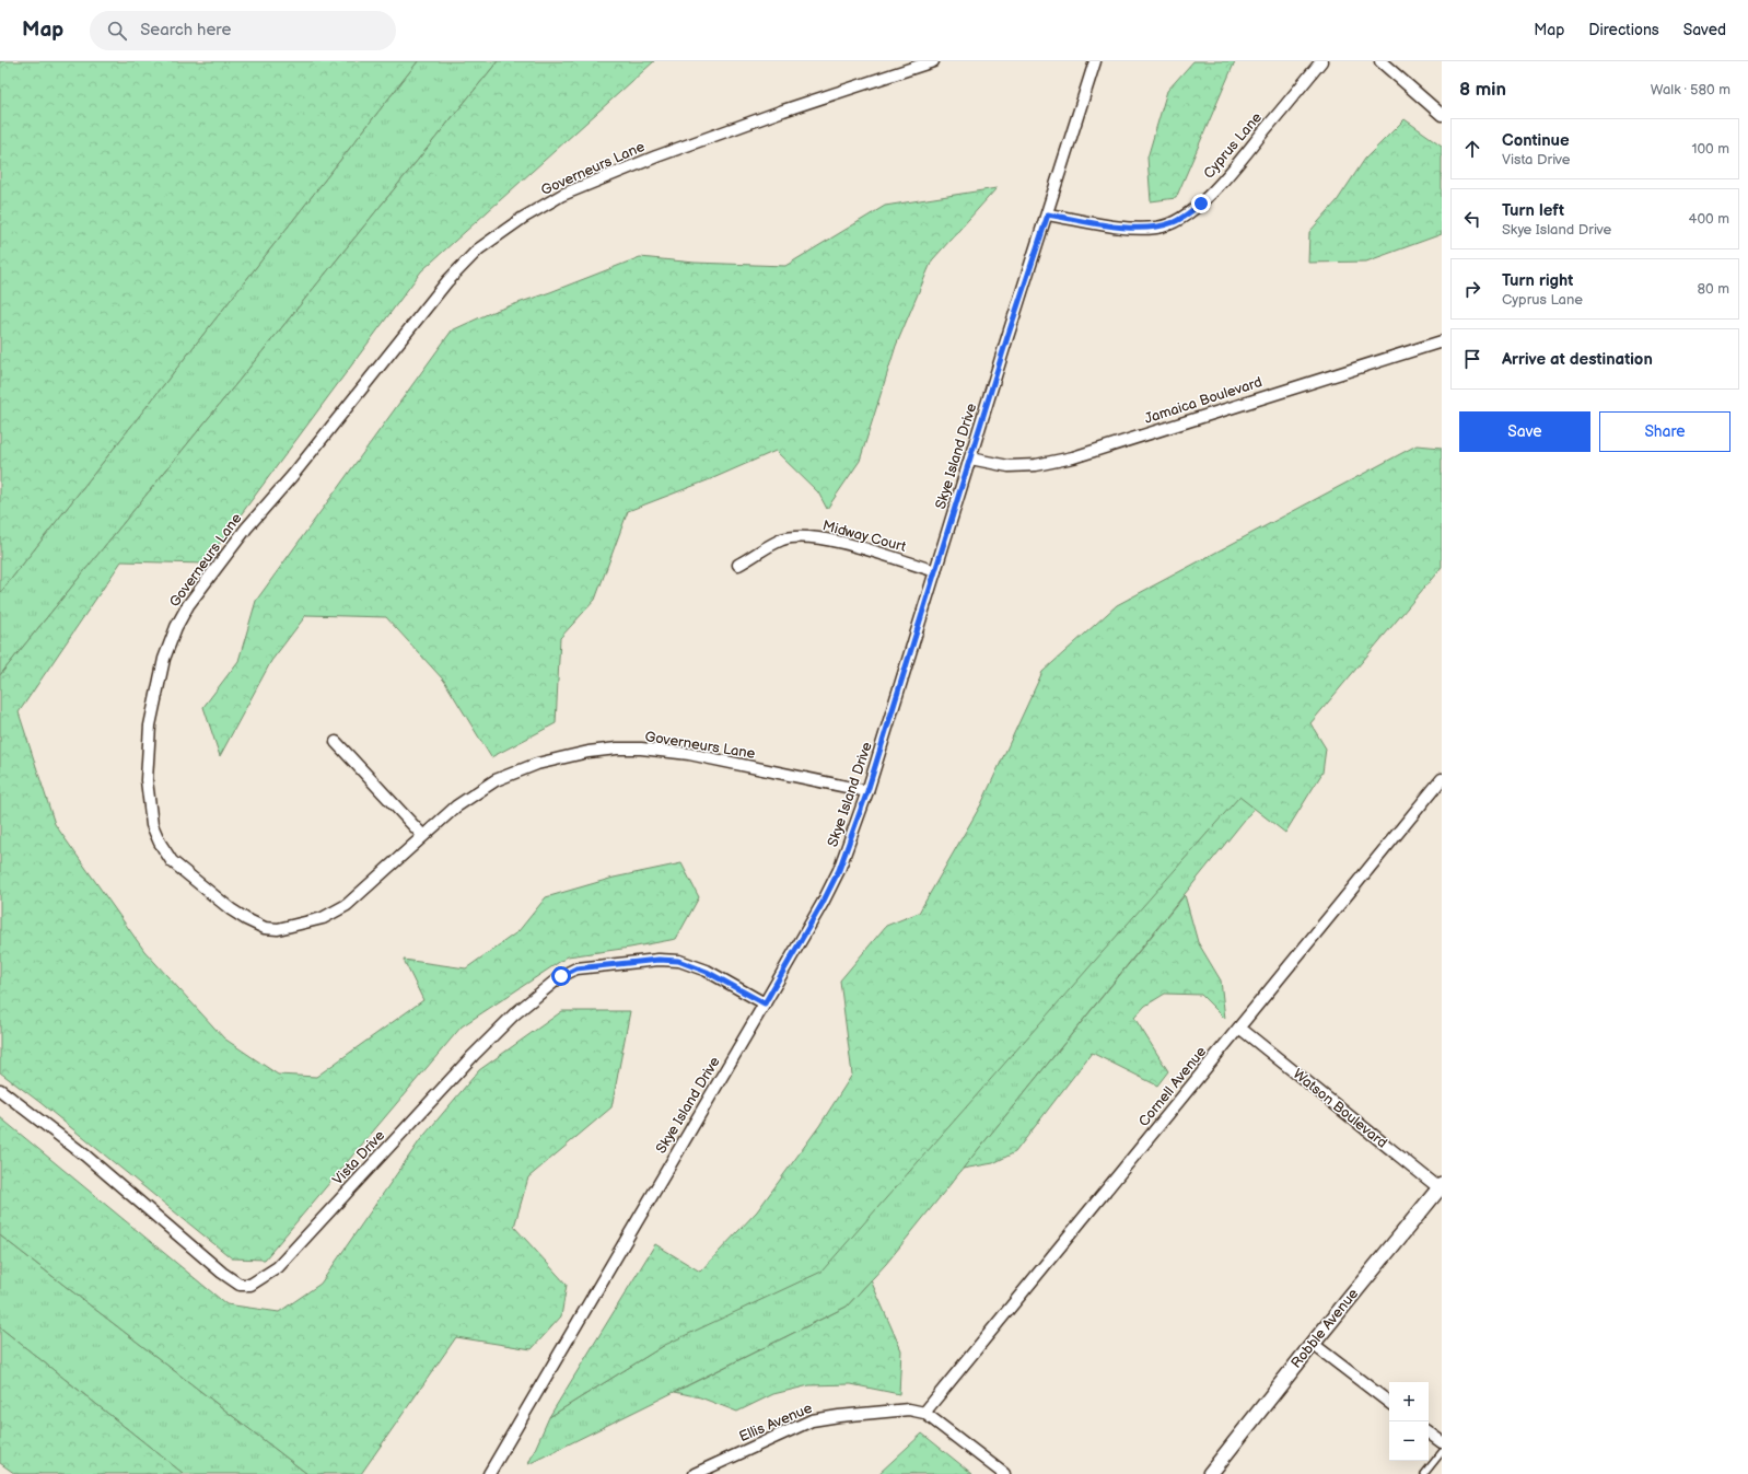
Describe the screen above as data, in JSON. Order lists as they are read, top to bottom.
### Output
{
  "streets": {
    "street": [
      "Cyprus Lane",
      "Governeurs Lane",
      "Jamaica Boulevard",
      "Skye Island Drive",
      "Midway Court",
      "Cornell Avenue",
      "Watson Boulevard",
      "Vista Drive",
      "Robble Avenue",
      "Ellis Avenue"
    ]
  },
  "crossings": [
    ["Cyprus Lane", "Skye Island Drive"],
    ["Governeurs Lane", "Skye Island Drive"],
    ["Jamaica Boulevard", "Skye Island Drive"],
    ["Skye Island Drive", "Midway Court"],
    ["Skye Island Drive", "Vista Drive"],
    ["Cornell Avenue", "Watson Boulevard"],
    ["Cornell Avenue", "Ellis Avenue"],
    ["Watson Boulevard", "Robble Avenue"]
  ],
  "page": {
    "header": "Map",
    "search": "Search here",
    "nav": ["Map", "Directions", "Saved"],
    "heading": ["8 min", "Walk · 580 m"],
    "list": [
      ["Continue", "Vista Drive", "100 m"],
      ["Turn left", "Skye Island Drive", "400 m"],
      ["Turn right", "Cyprus Lane", "80 m"],
      "Arrive at destination"
    ],
    "buttons": ["Save", "Share"],
    "map_buttons": ["+", "−"]
  }
}
